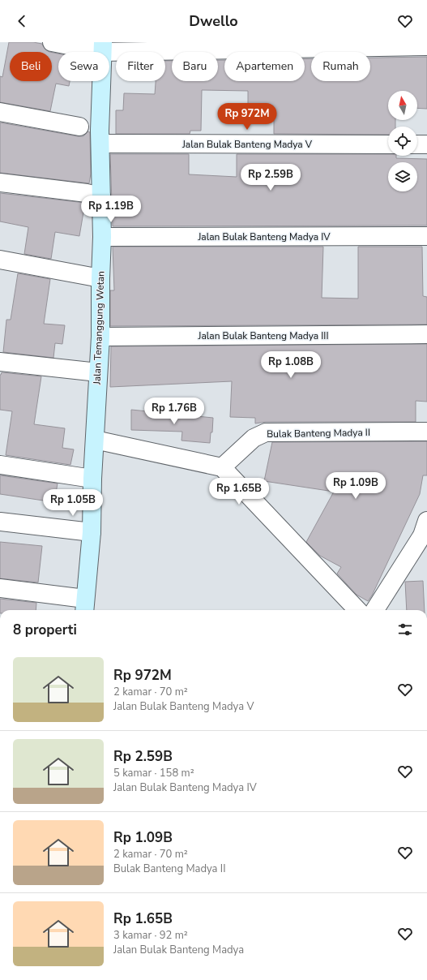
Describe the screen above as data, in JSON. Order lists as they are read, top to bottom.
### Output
{
  "streets": {
    "street": [
      "Jalan Bulak Banteng Madya V",
      "Jalan Bulak Banteng Madya IV",
      "Jalan Temanggung Wetan",
      "Jalan Bulak Banteng Madya III",
      "Bulak Banteng Madya II"
    ]
  },
  "crossings": [
    ["Jalan Bulak Banteng Madya V", "Jalan Temanggung Wetan"],
    ["Jalan Bulak Banteng Madya IV", "Jalan Temanggung Wetan"],
    ["Jalan Temanggung Wetan", "Jalan Bulak Banteng Madya III"]
  ],
  "north": "top",
  "page": {
    "header": "Dwello",
    "chip": [
      "Beli",
      "Sewa",
      "Filter",
      "Baru",
      "Apartemen",
      "Rumah"
    ],
    "price": [
      "Rp 972M",
      "Rp 2.59B",
      "Rp 1.19B",
      "Rp 1.08B",
      "Rp 1.76B",
      "Rp 1.09B",
      "Rp 1.65B",
      "Rp 1.05B"
    ],
    "heading": "8 properti",
    "list": [
      {
        "name": "Rp 972M",
        "note": "2 kamar · 70 m² · Jalan Bulak Banteng Madya V"
      },
      {
        "name": "Rp 2.59B",
        "note": "5 kamar · 158 m² · Jalan Bulak Banteng Madya IV"
      },
      {
        "name": "Rp 1.09B",
        "note": "2 kamar · 70 m² · Bulak Banteng Madya II"
      },
      {
        "name": "Rp 1.65B",
        "note": "3 kamar · 92 m² · Jalan Bulak Banteng Madya"
      }
    ]
  }
}
